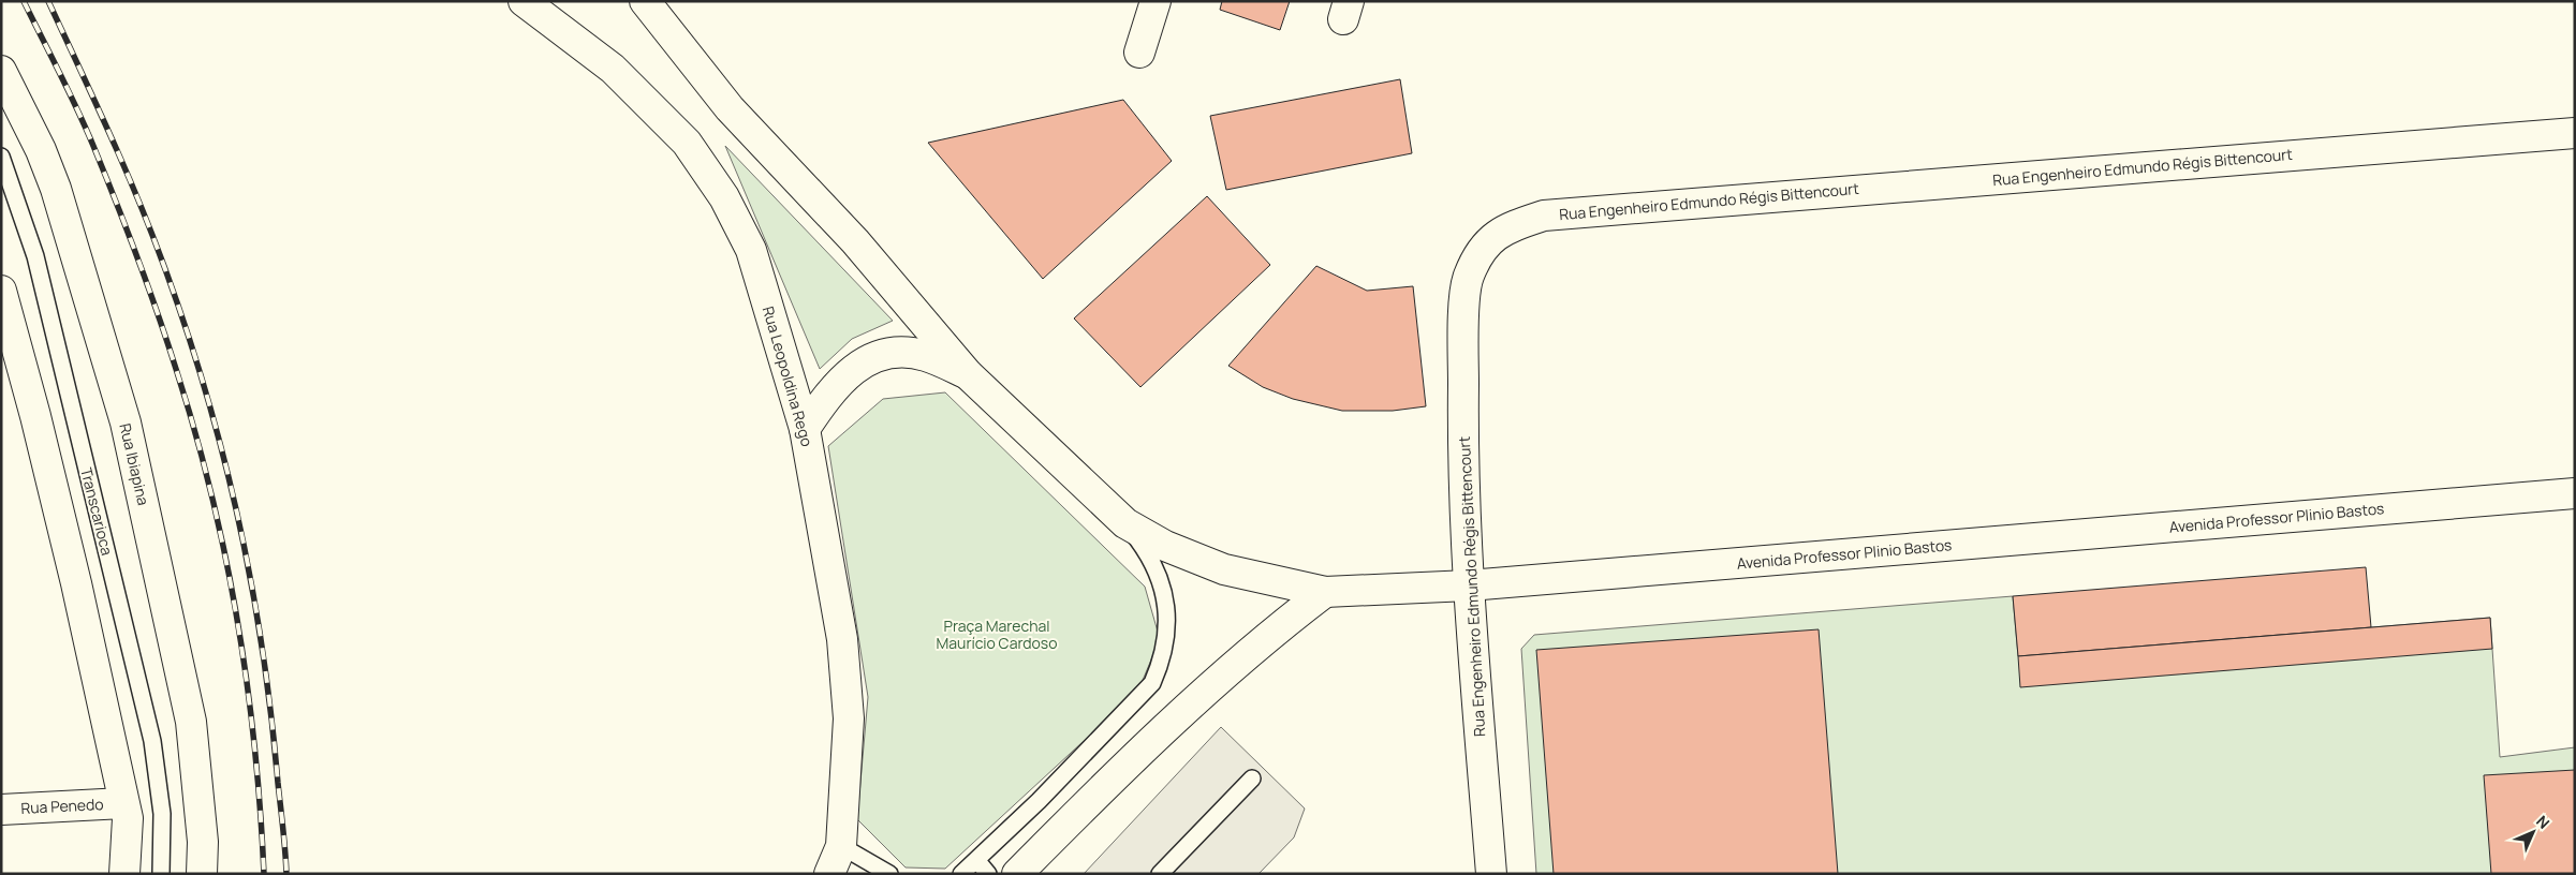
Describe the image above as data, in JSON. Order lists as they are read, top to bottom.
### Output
{
  "streets": {
    "street": [
      "Rua Engenheiro Edmundo Régis Bittencourt",
      "Rua Leopoldina Rego",
      "Rua Ibiapina",
      "Avenida Professor Plinio Bastos",
      "Rua Penedo"
    ],
    "lane": ["Transcarioca"]
  },
  "crossings": [
    ["Rua Engenheiro Edmundo Régis Bittencourt", "Avenida Professor Plinio Bastos"]
  ],
  "parks": ["Praça Marechal Maurício Cardoso"],
  "north": "top right"
}
